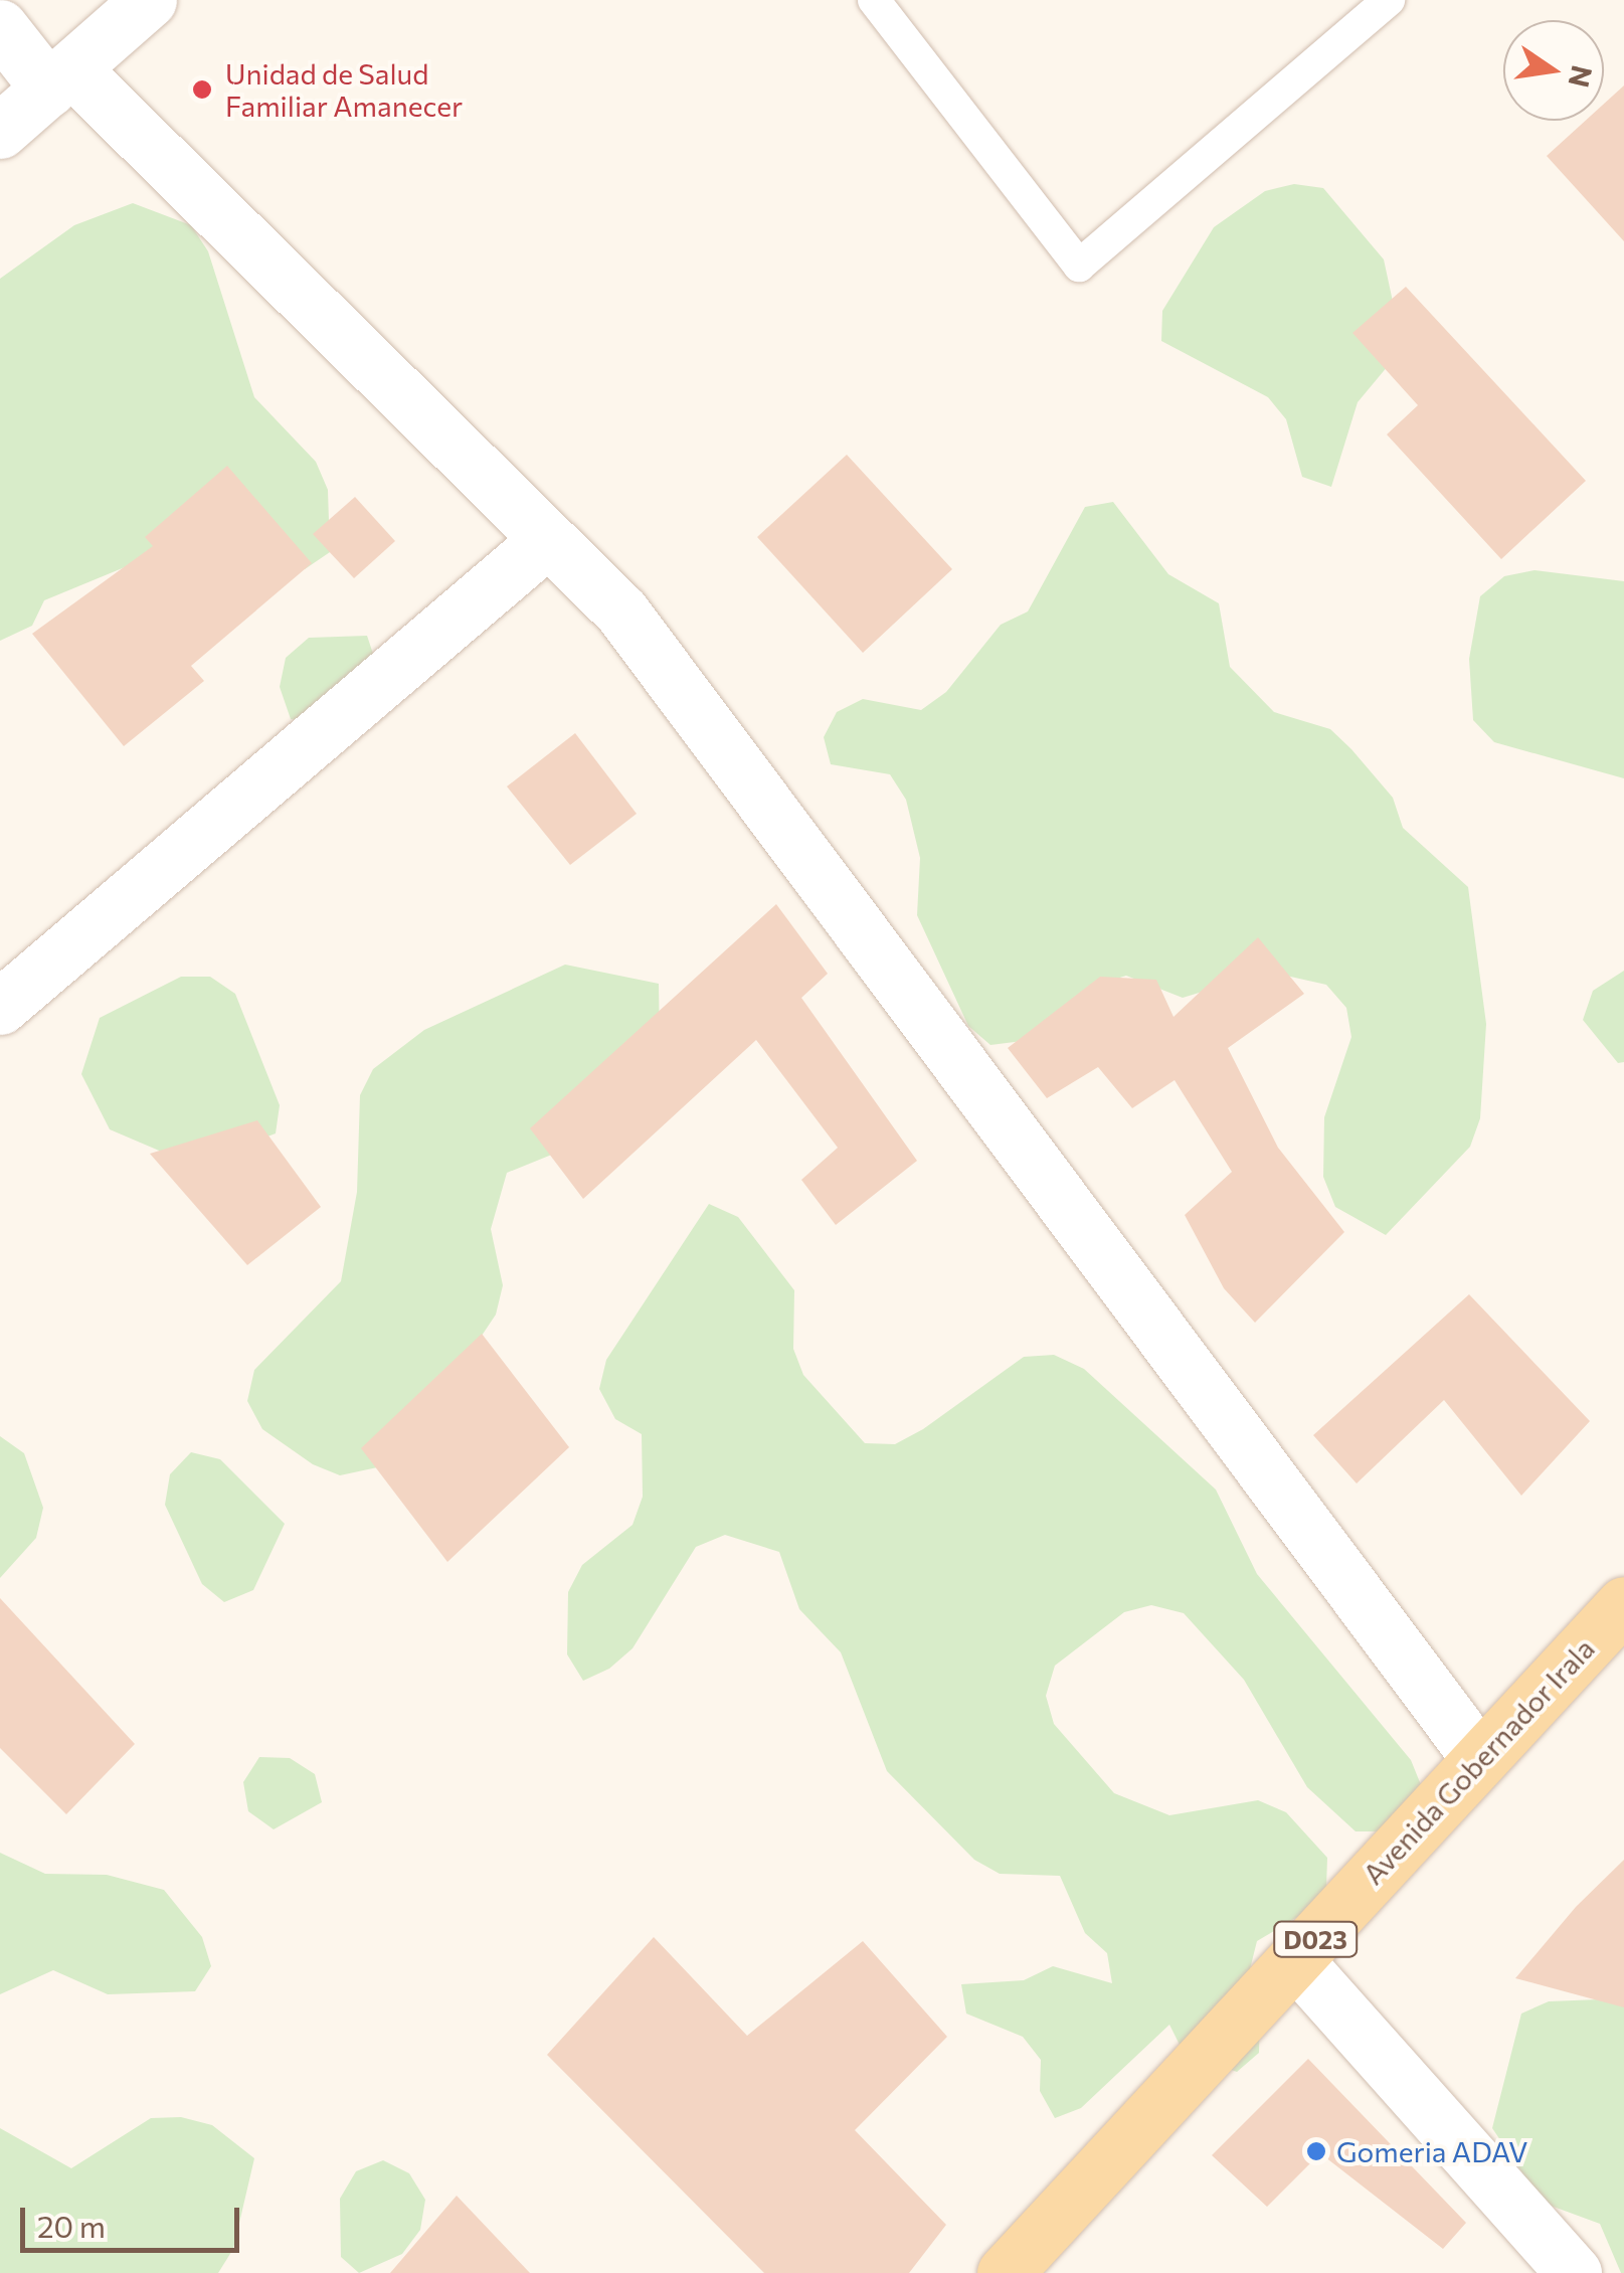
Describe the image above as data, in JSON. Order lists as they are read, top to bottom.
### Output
{
  "streets": {
    "main road": ["Avenida Gobernador Irala", "D023"]
  },
  "places": ["Unidad de Salud Familiar Amanecer", "Gomeria ADAV"],
  "scale_bar": "20 m",
  "north": "right"
}
